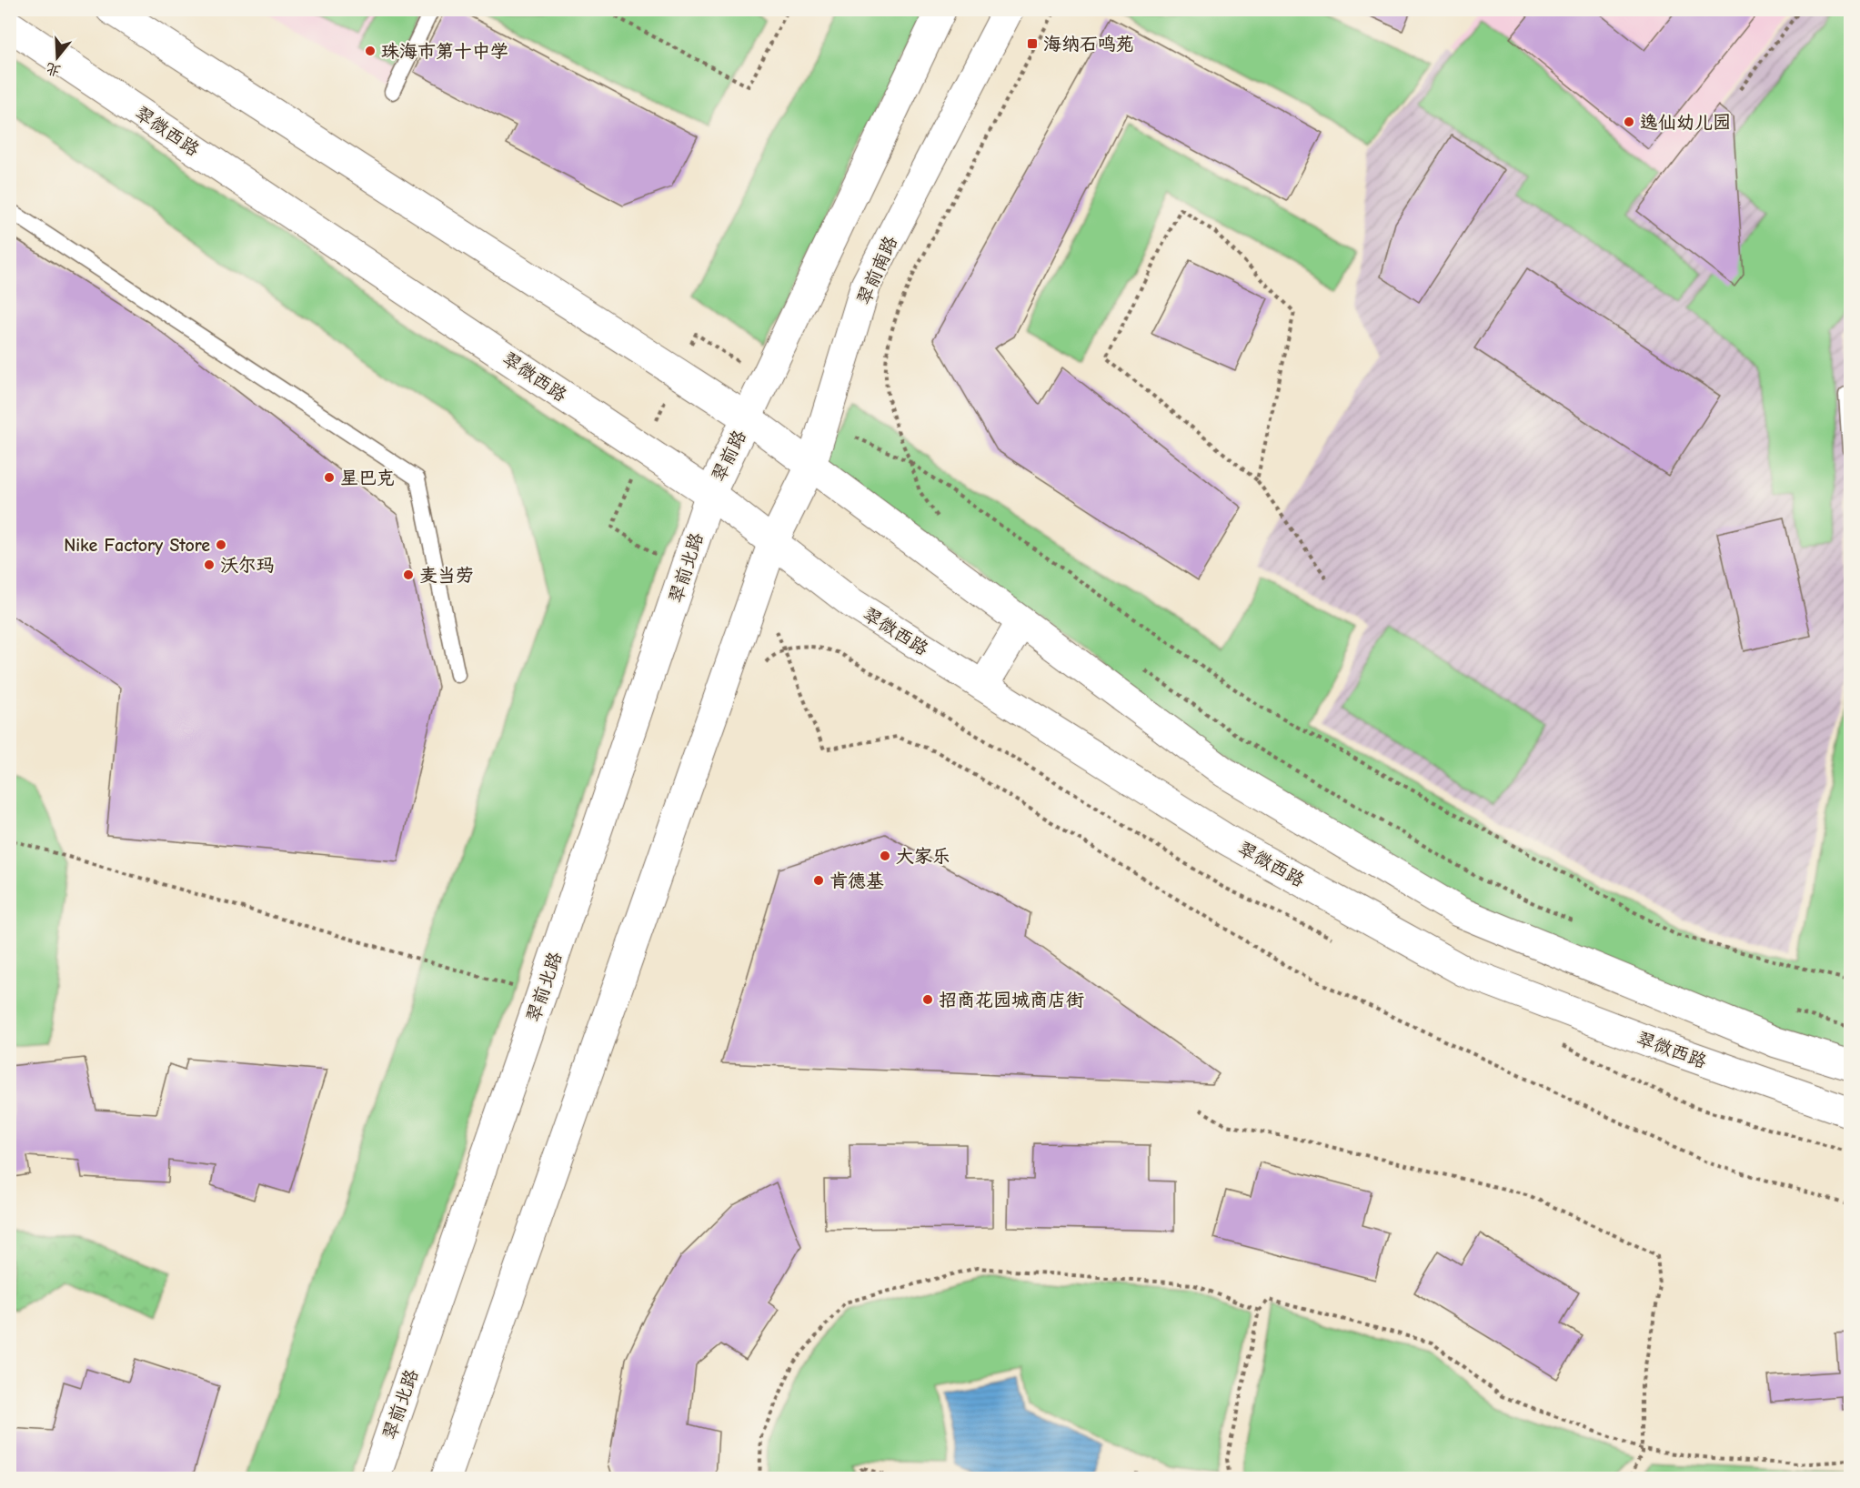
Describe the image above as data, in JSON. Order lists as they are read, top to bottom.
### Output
{
  "streets": {
    "main road": [
      "翠微西路",
      "翠前南路",
      "翠前路",
      "翠前北路"
    ]
  },
  "crossings": [
    ["翠微西路", "翠前南路"],
    ["翠微西路", "翠前路"],
    ["翠微西路", "翠前北路"],
    ["翠前路", "翠前北路"]
  ],
  "places": {
    "transit": ["海纳石鸣苑"],
    "other": [
      "珠海市第十中学",
      "逸仙幼儿园",
      "星巴克",
      "Nike Factory Store",
      "沃尔玛",
      "麦当劳",
      "大家乐",
      "肯德基",
      "招商花园城商店街"
    ]
  },
  "north": "bottom"
}
